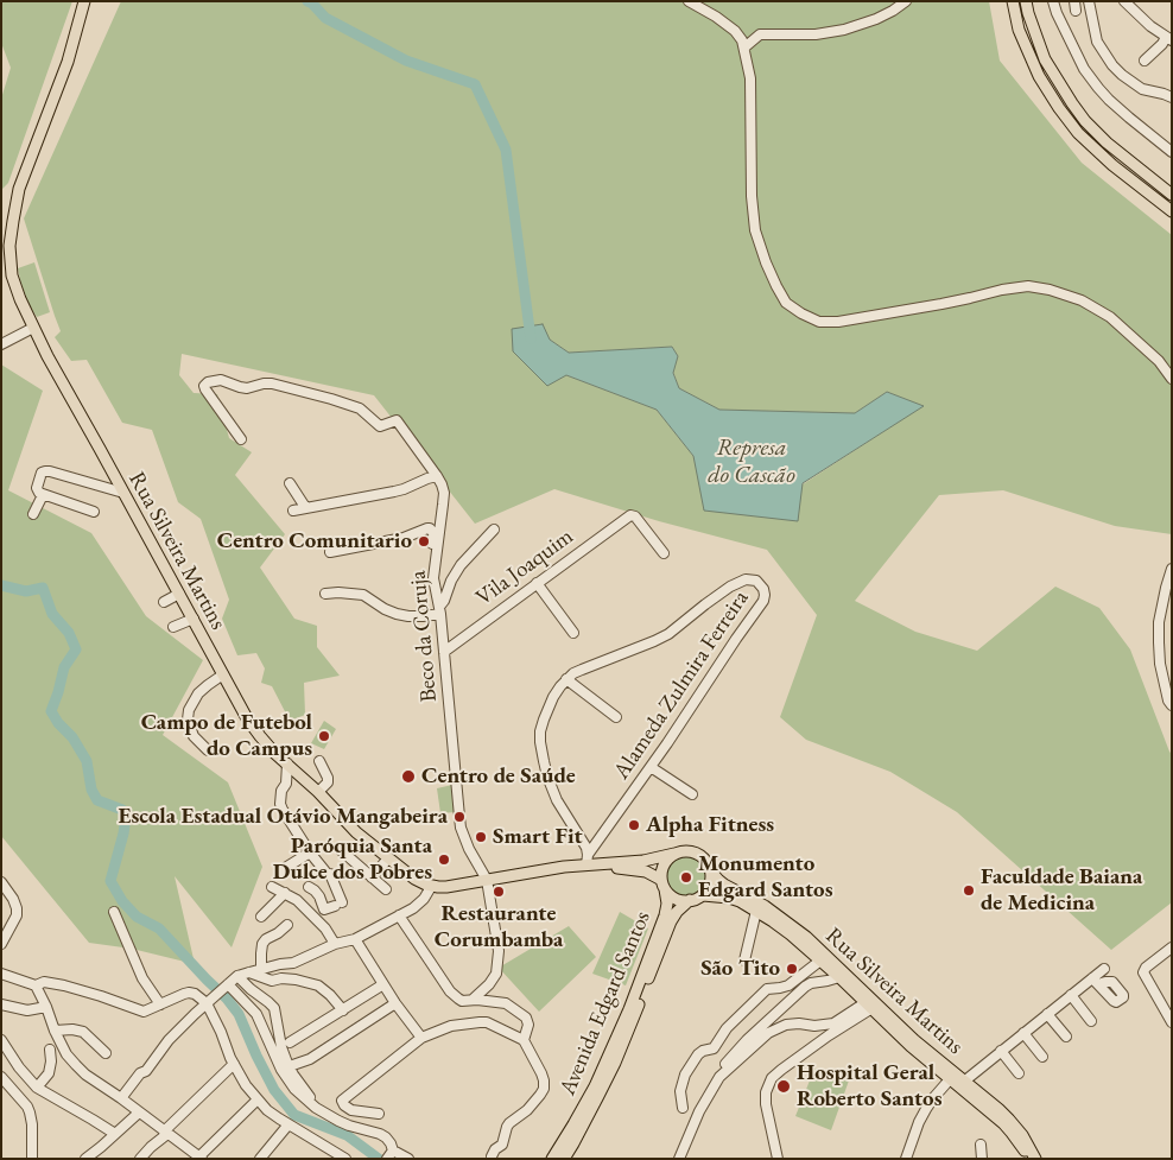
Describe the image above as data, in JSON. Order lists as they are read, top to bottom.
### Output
{
  "streets": {
    "main road": ["Rua Silveira Martins", "Avenida Edgard Santos"],
    "street": ["Vila Joaquim", "Beco da Coruja", "Alameda Zulmira Ferreira"]
  },
  "crossings": [
    ["Rua Silveira Martins", "Avenida Edgard Santos"],
    ["Vila Joaquim", "Beco da Coruja"]
  ],
  "water": ["Represa do Cascão"],
  "places": [
    "Centro Comunitario",
    "Campo de Futebol do Campus",
    "Centro de Saúde",
    "Escola Estadual Otávio Mangabeira",
    "Alpha Fitness",
    "Smart Fit",
    "Paróquia Santa Dulce dos Pobres",
    "Monumento Edgard Santos",
    "Faculdade Baiana de Medicina",
    "Restaurante Corumbamba",
    "São Tito",
    "Hospital Geral Roberto Santos"
  ]
}
